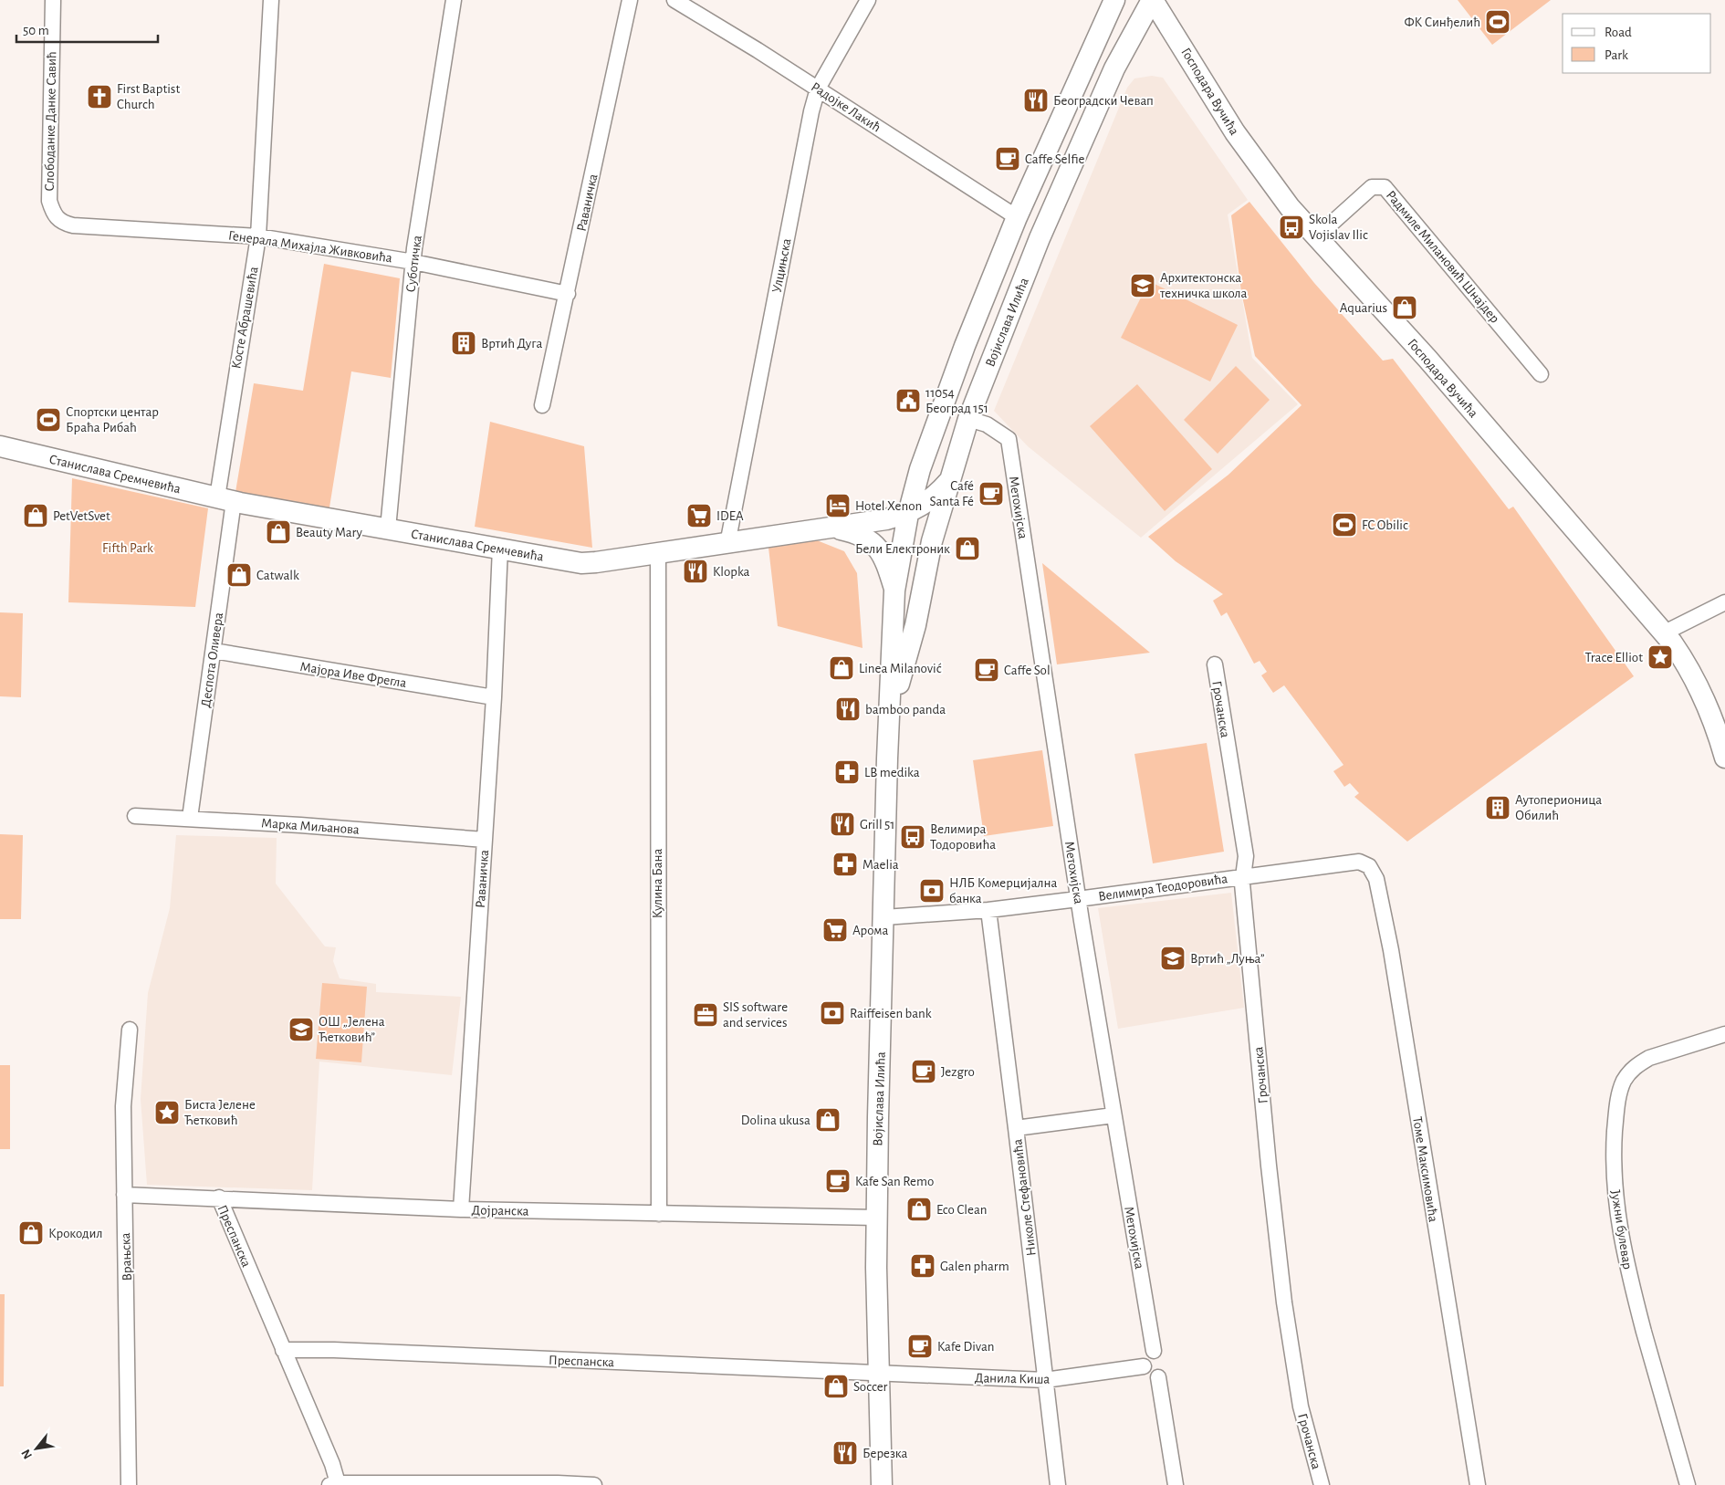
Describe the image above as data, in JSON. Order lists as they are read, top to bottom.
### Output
{
  "streets": {
    "main road": ["Господара Вучића", "Војислава Илића", "Станислава Сремчевића"],
    "street": [
      "Радојке Лакић",
      "Слободанке Данке Савић",
      "Раваничка",
      "Генерала Михајла Живковића",
      "Радмиле Милановић Шнајдер",
      "Суботичка",
      "Улцињска",
      "Косте Абрашевића",
      "Метохијска",
      "Деспота Оливера",
      "Мајора Иве Фрегла",
      "Грочанска",
      "Марка Миљанова",
      "Кулина Бана",
      "Велимира Теодоровића",
      "Томе Максимовића",
      "Николе Стефановића",
      "Дојранска",
      "Јужни булевар",
      "Преспанска",
      "Врањска",
      "Данила Киша"
    ]
  },
  "crossings": [
    ["Господара Вучића", "Радмиле Милановић Шнајдер"],
    ["Господара Вучића", "Војислава Илића"],
    ["Радојке Лакић", "Улцињска"],
    ["Радојке Лакић", "Војислава Илића"],
    ["Слободанке Данке Савић", "Генерала Михајла Живковића"],
    ["Раваничка", "Генерала Михајла Живковића"],
    ["Раваничка", "Станислава Сремчевића"],
    ["Раваничка", "Мајора Иве Фрегла"],
    ["Раваничка", "Марка Миљанова"],
    ["Раваничка", "Дојранска"],
    ["Генерала Михајла Живковића", "Суботичка"],
    ["Генерала Михајла Живковића", "Косте Абрашевића"],
    ["Суботичка", "Станислава Сремчевића"],
    ["Улцињска", "Станислава Сремчевића"],
    ["Косте Абрашевића", "Станислава Сремчевића"],
    ["Косте Абрашевића", "Деспота Оливера"],
    ["Војислава Илића", "Станислава Сремчевића"],
    ["Војислава Илића", "Метохијска"],
    ["Војислава Илића", "Велимира Теодоровића"],
    ["Војислава Илића", "Дојранска"],
    ["Војислава Илића", "Преспанска"],
    ["Војислава Илића", "Данила Киша"],
    ["Станислава Сремчевића", "Деспота Оливера"],
    ["Станислава Сремчевића", "Кулина Бана"],
    ["Метохијска", "Велимира Теодоровића"],
    ["Деспота Оливера", "Мајора Иве Фрегла"],
    ["Деспота Оливера", "Марка Миљанова"],
    ["Грочанска", "Велимира Теодоровића"],
    ["Кулина Бана", "Дојранска"],
    ["Велимира Теодоровића", "Томе Максимовића"],
    ["Велимира Теодоровића", "Николе Стефановића"],
    ["Николе Стефановића", "Данила Киша"],
    ["Дојранска", "Преспанска"],
    ["Дојранска", "Врањска"],
    ["Преспанска", "Данила Киша"]
  ],
  "parks": ["Fifth Park"],
  "places": {
    "sports": ["ФК Синђелић", "Спортски центар Браћа Рибаћ", "FC Obilic"],
    "church": ["First Baptist Church"],
    "restaurant": [
      "Београдски Чевап",
      "Klopka",
      "bamboo panda",
      "Grill 51",
      "Березка"
    ],
    "cafe": [
      "Caffe Selfie",
      "Café Santa Fé",
      "Caffe Sol",
      "Jezgro",
      "Kafe San Remo",
      "Kafe Divan"
    ],
    "bus stop": ["Skola Vojislav Ilic", "Велимира Тодоровића"],
    "school or university": ["Архитектонска техничка школа", "Вртић „Луња”", "ОШ „Јелена Ћетковић”"],
    "shop": [
      "Aquarius",
      "PetVetSvet",
      "Beauty Mary",
      "Бели Електроник",
      "Catwalk",
      "Linea Milanović",
      "Dolina ukusa",
      "Eco Clean",
      "Крокодил",
      "Soccer"
    ],
    "building": ["Вртић Дуга", "Аутоперионица Обилић"],
    "public building": ["11054 Београд 151"],
    "hotel": ["Hotel Xenon"],
    "supermarket": ["IDEA", "Арома"],
    "place": ["Trace Elliot", "Биста Јелене Ћетковић"],
    "pharmacy": ["LB medika", "Maelia", "Galen pharm"],
    "bank": ["НЛБ Комерцијална банка", "Raiffeisen bank"],
    "office": ["SIS software and services"]
  },
  "legend": ["Road", "Park"],
  "scale_bar": "50 m",
  "north": "bottom left"
}
